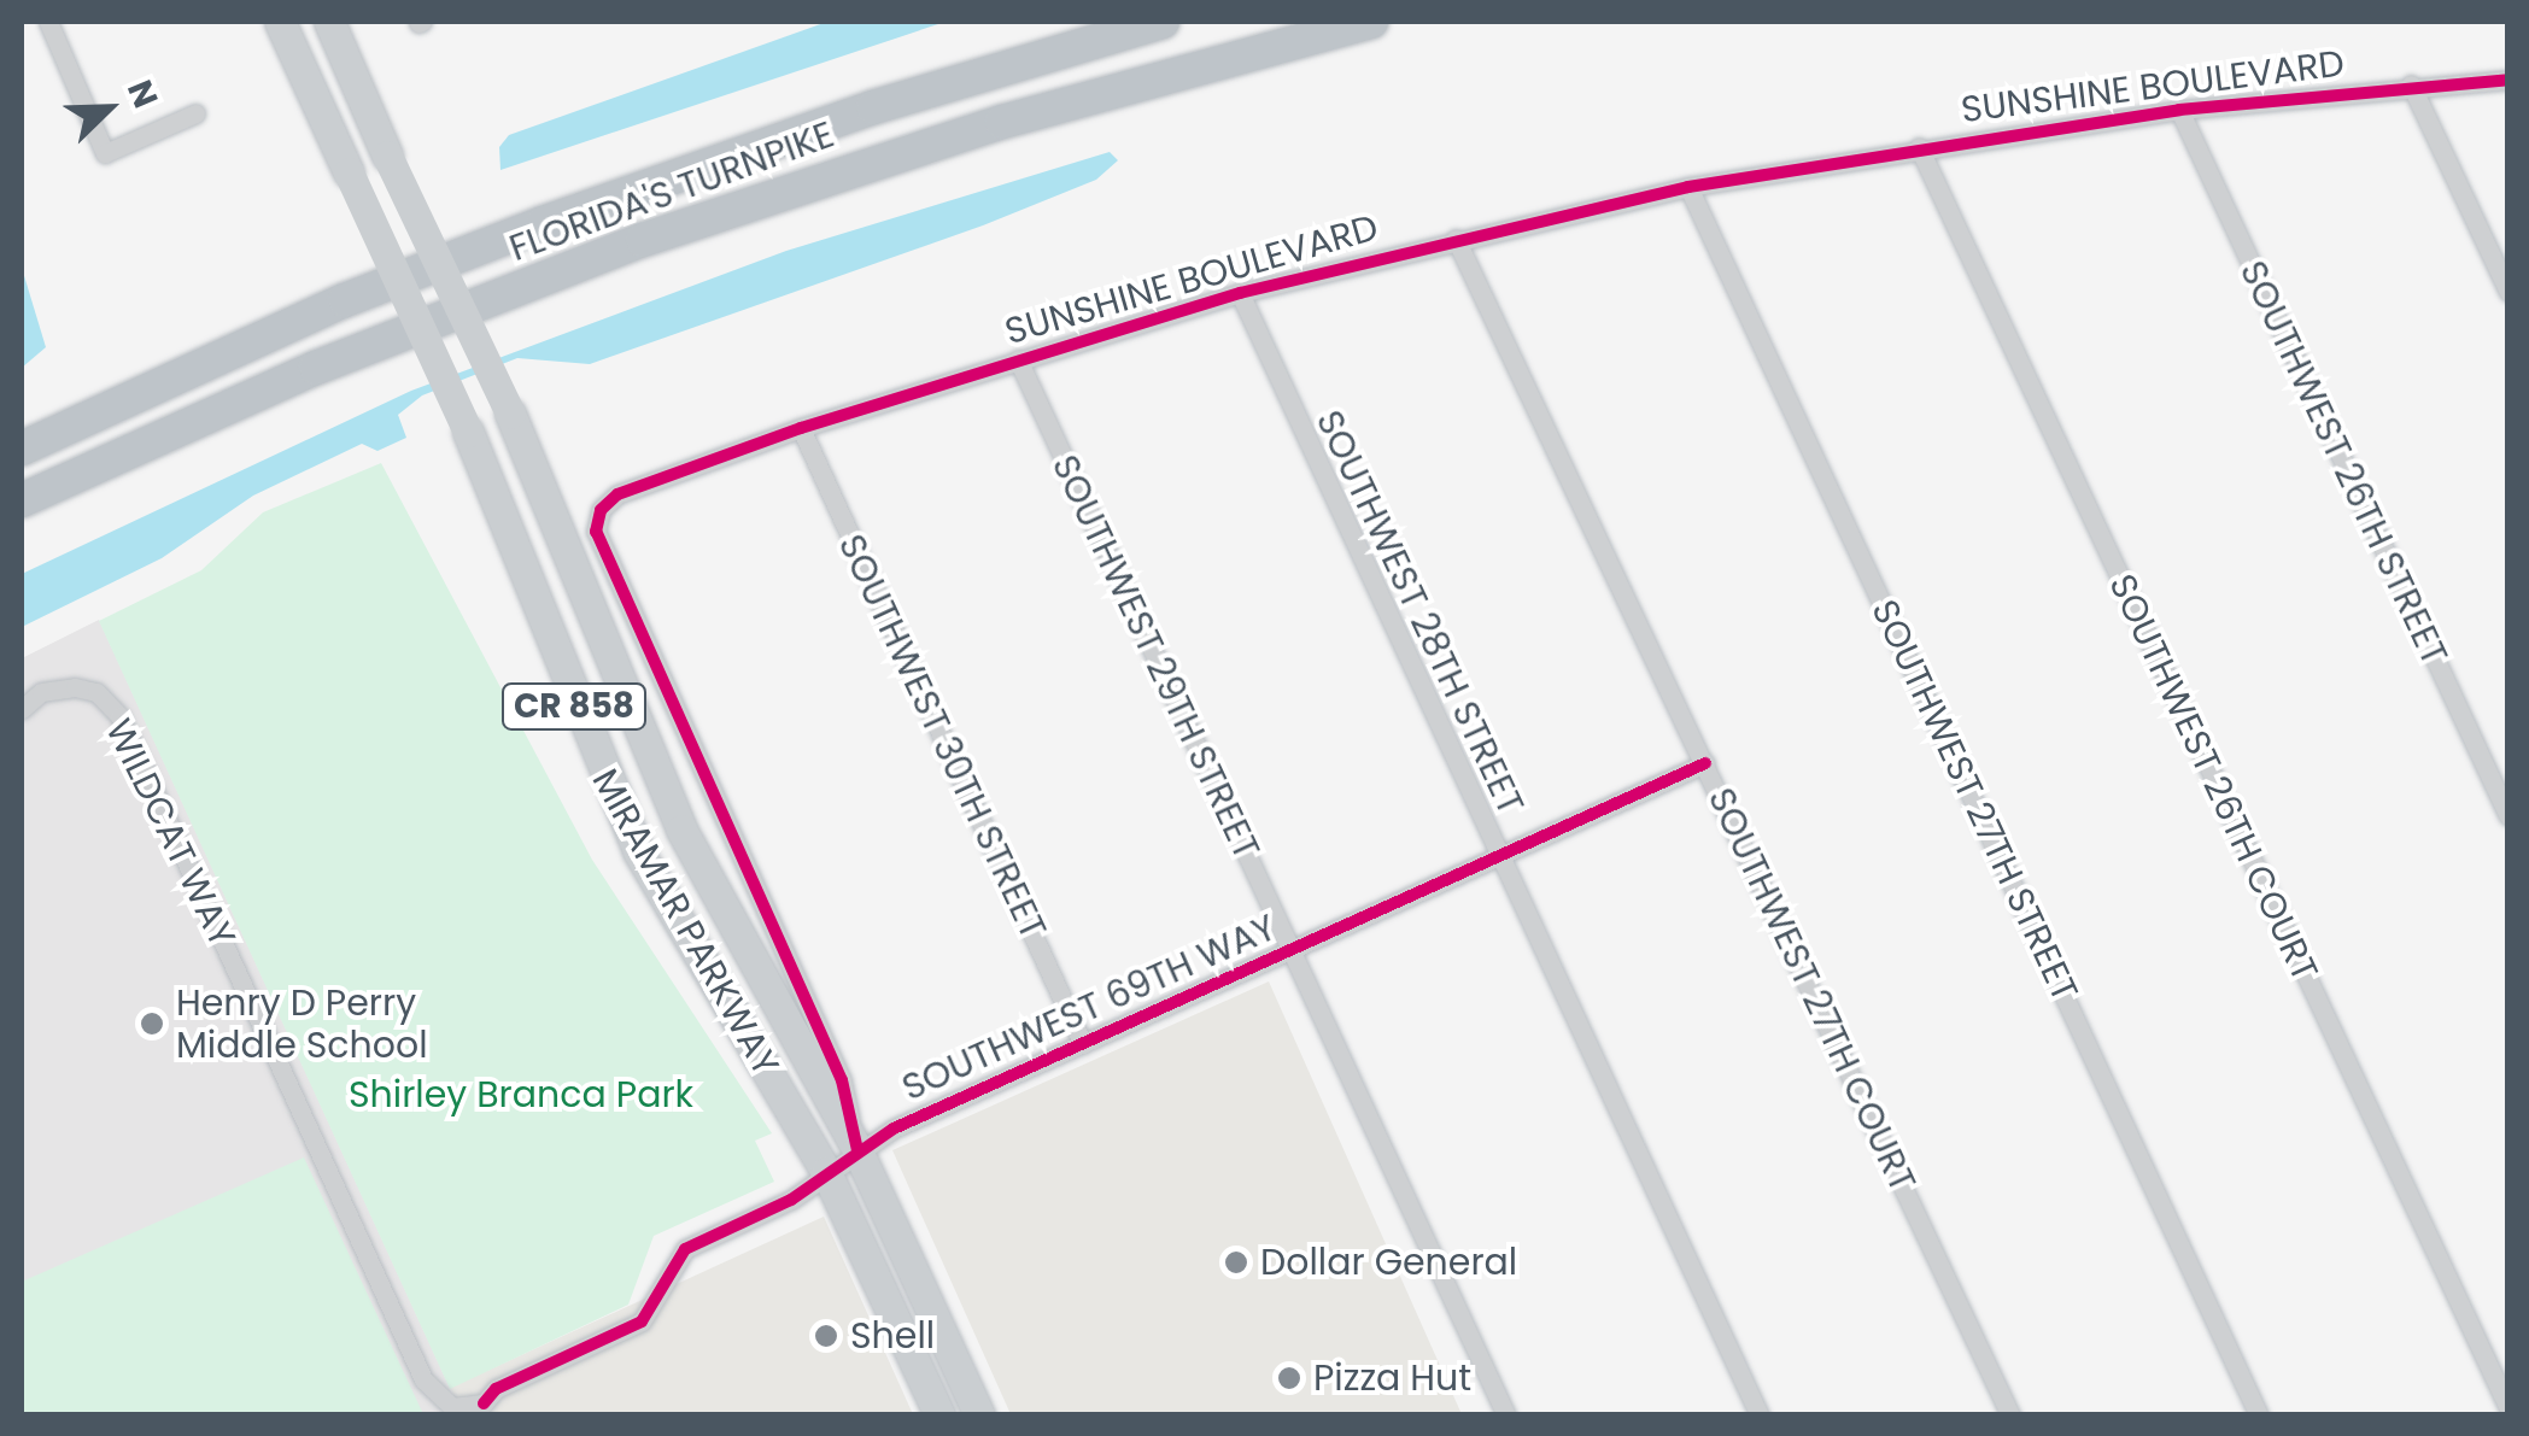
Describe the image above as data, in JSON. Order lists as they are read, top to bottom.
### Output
{
  "streets": {
    "highway": ["FLORIDA'S TURNPIKE"],
    "main road": ["CR 858", "MIRAMAR PARKWAY"],
    "street": [
      "SUNSHINE BOULEVARD",
      "SOUTHWEST 26TH STREET",
      "SOUTHWEST 28TH STREET",
      "SOUTHWEST 29TH STREET",
      "SOUTHWEST 30TH STREET",
      "SOUTHWEST 26TH COURT",
      "SOUTHWEST 27TH STREET",
      "WILDCAT WAY",
      "SOUTHWEST 27TH COURT",
      "SOUTHWEST 69TH WAY"
    ]
  },
  "crossings": [
    ["SUNSHINE BOULEVARD", "SOUTHWEST 26TH STREET"],
    ["SUNSHINE BOULEVARD", "SOUTHWEST 28TH STREET"],
    ["SUNSHINE BOULEVARD", "SOUTHWEST 29TH STREET"],
    ["SUNSHINE BOULEVARD", "SOUTHWEST 30TH STREET"],
    ["SUNSHINE BOULEVARD", "SOUTHWEST 26TH COURT"],
    ["SUNSHINE BOULEVARD", "SOUTHWEST 27TH STREET"],
    ["SUNSHINE BOULEVARD", "MIRAMAR PARKWAY"],
    ["SUNSHINE BOULEVARD", "SOUTHWEST 27TH COURT"],
    ["SUNSHINE BOULEVARD", "SOUTHWEST 69TH WAY"],
    ["SOUTHWEST 28TH STREET", "SOUTHWEST 69TH WAY"],
    ["SOUTHWEST 29TH STREET", "SOUTHWEST 69TH WAY"],
    ["SOUTHWEST 30TH STREET", "SOUTHWEST 69TH WAY"],
    ["WILDCAT WAY", "SOUTHWEST 69TH WAY"],
    ["MIRAMAR PARKWAY", "SOUTHWEST 69TH WAY"],
    ["SOUTHWEST 27TH COURT", "SOUTHWEST 69TH WAY"]
  ],
  "parks": ["Shirley Branca Park"],
  "places": [
    "Henry D Perry Middle School",
    "Dollar General",
    "Shell",
    "Pizza Hut"
  ],
  "north": "top right"
}
